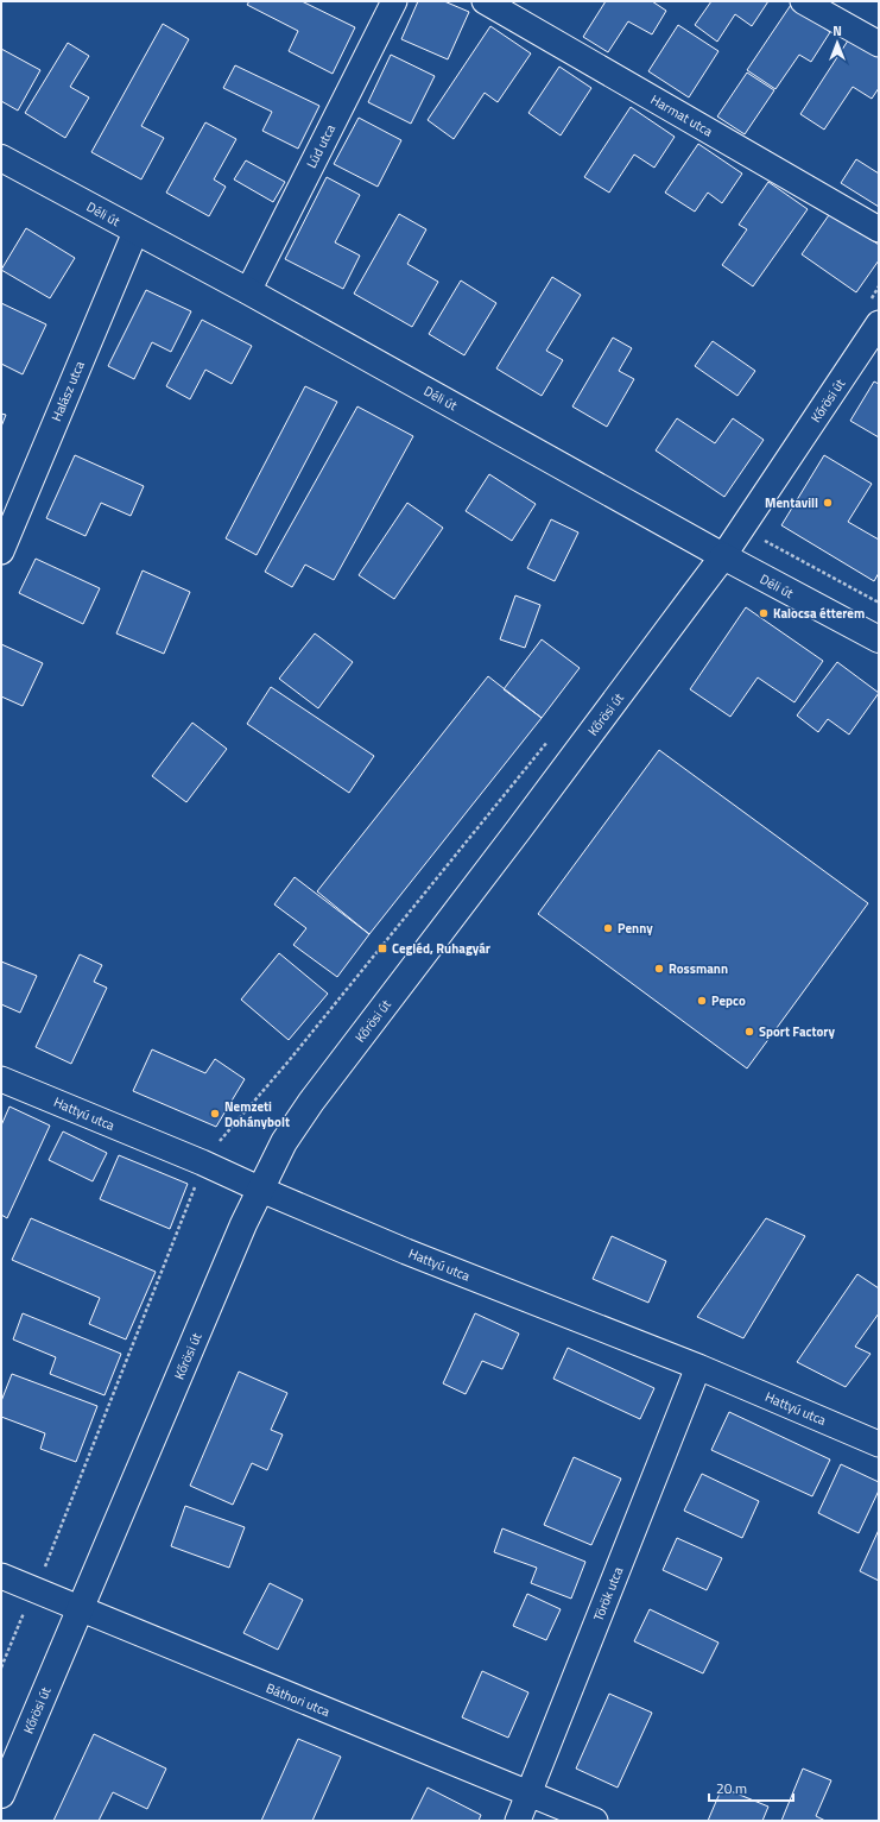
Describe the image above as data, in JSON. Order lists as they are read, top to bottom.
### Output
{
  "streets": {
    "main road": ["Déli út", "Kőrösi út"],
    "street": [
      "Harmat utca",
      "Lúd utca",
      "Halász utca",
      "Hattyú utca",
      "Török utca",
      "Báthori utca"
    ]
  },
  "crossings": [
    ["Lúd utca", "Déli út"],
    ["Déli út", "Halász utca"],
    ["Déli út", "Kőrösi út"],
    ["Kőrösi út", "Hattyú utca"],
    ["Kőrösi út", "Báthori utca"],
    ["Hattyú utca", "Török utca"],
    ["Török utca", "Báthori utca"]
  ],
  "places": {
    "other": [
      "Mentavill",
      "Kalocsa étterem",
      "Penny",
      "Rossmann",
      "Pepco",
      "Sport Factory",
      "Nemzeti Dohánybolt"
    ],
    "transit": ["Cegléd, Ruhagyár"]
  },
  "scale_bar": "20 m",
  "north": "top"
}
